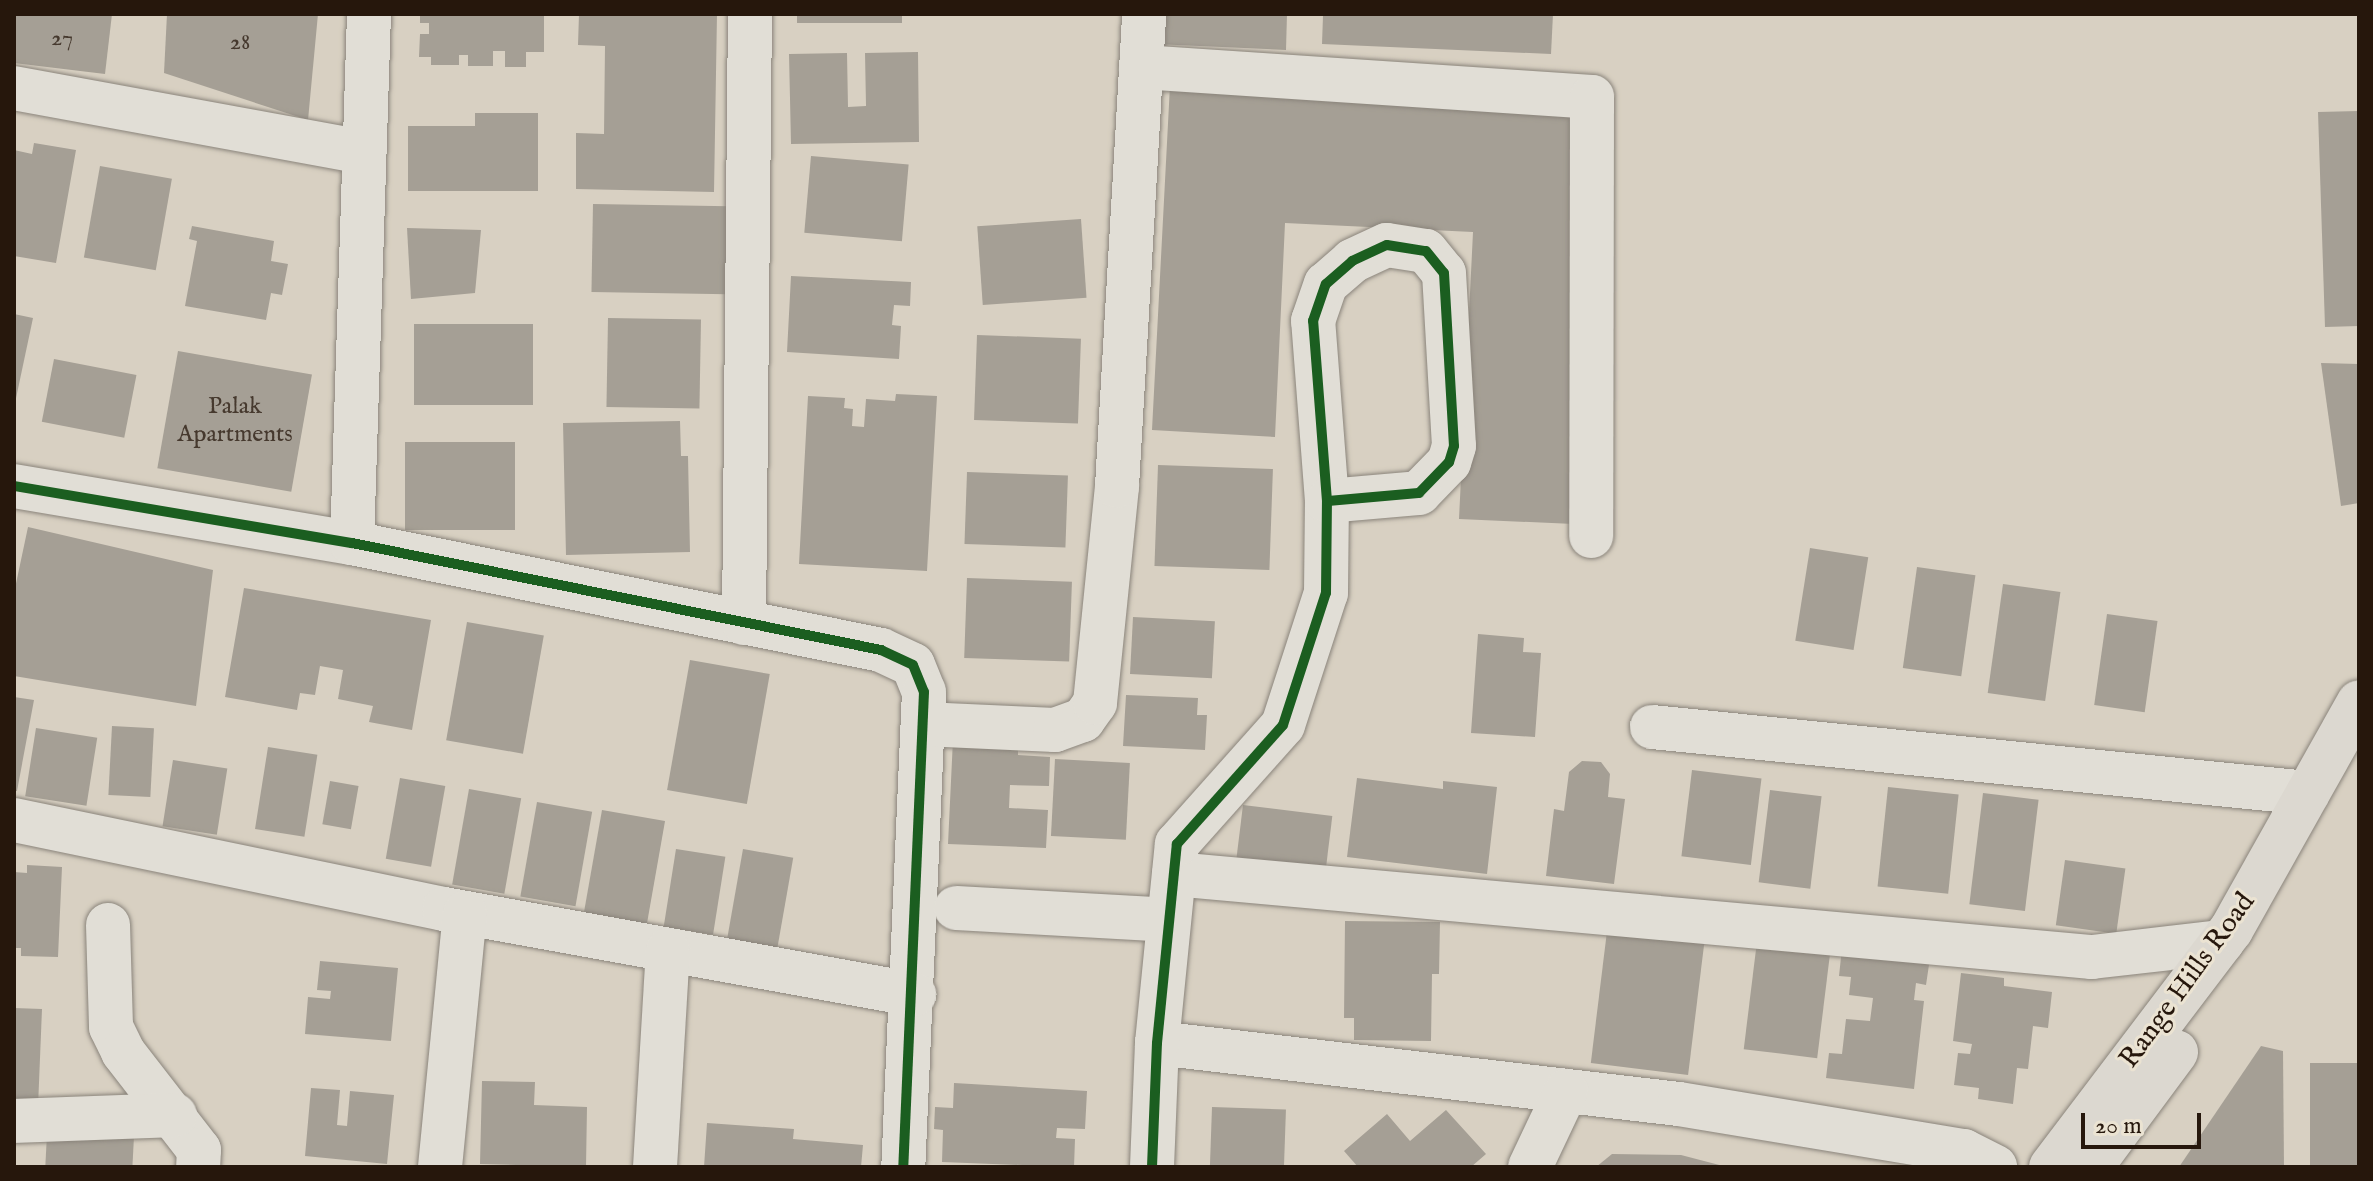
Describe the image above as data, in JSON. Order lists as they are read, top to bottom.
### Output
{
  "streets": {
    "main road": ["Range Hills Road"]
  },
  "house_numbers": ["27", "28", "Palak Apartments"],
  "scale_bar": "20 m"
}
